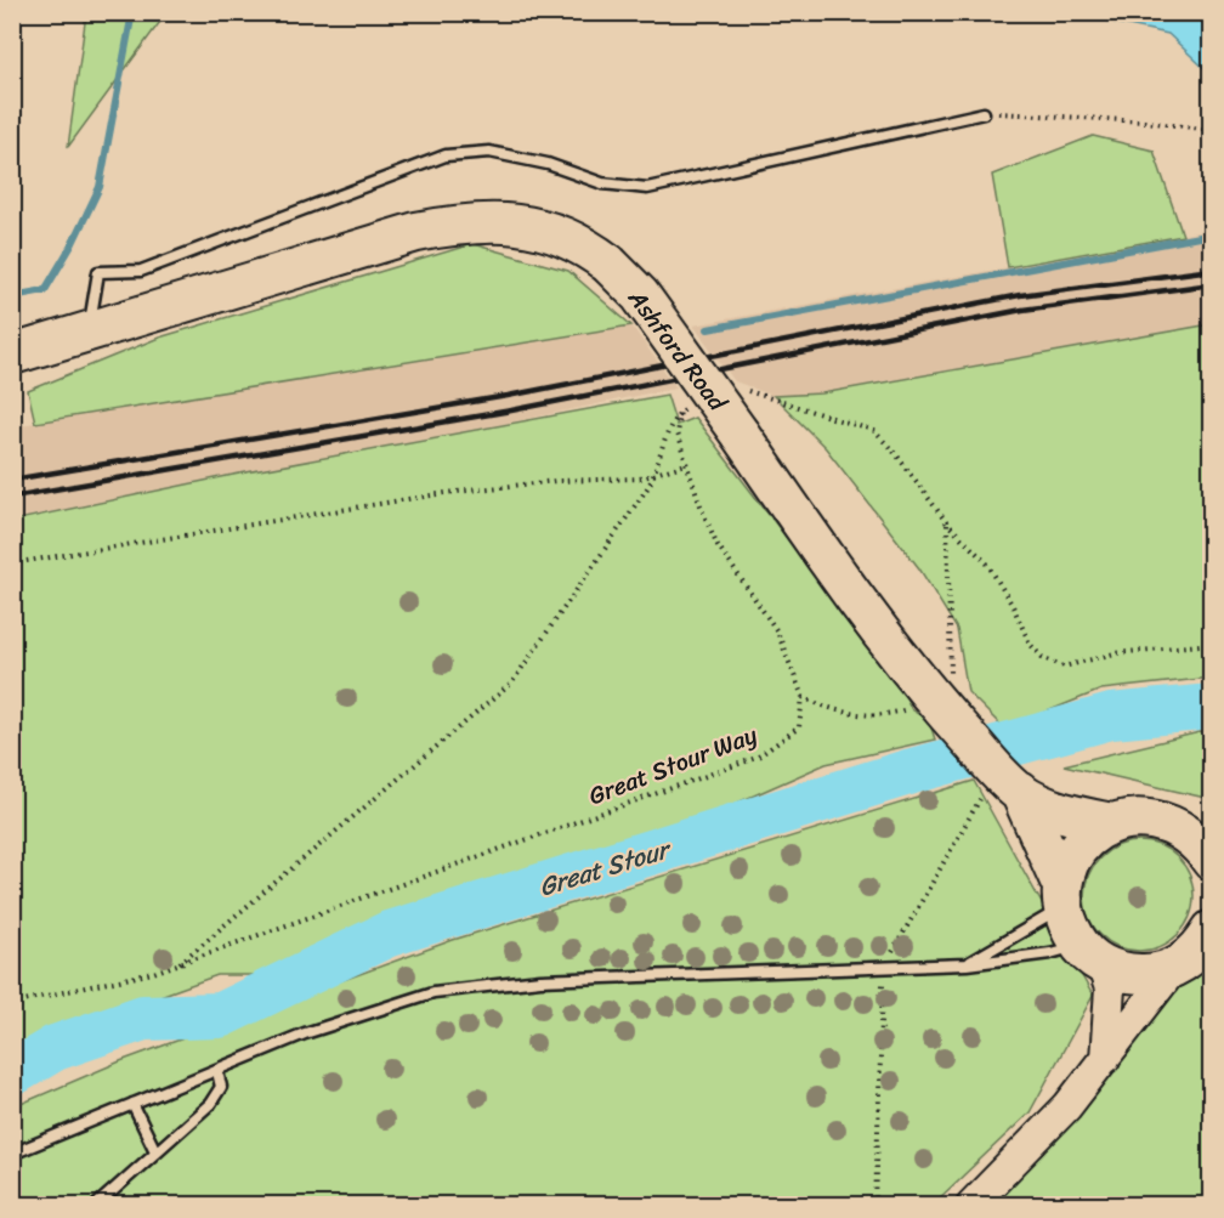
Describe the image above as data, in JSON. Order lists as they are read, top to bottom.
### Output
{
  "streets": {
    "highway": ["Ashford Road"],
    "path": ["Great Stour Way"]
  },
  "water": ["Great Stour"]
}
